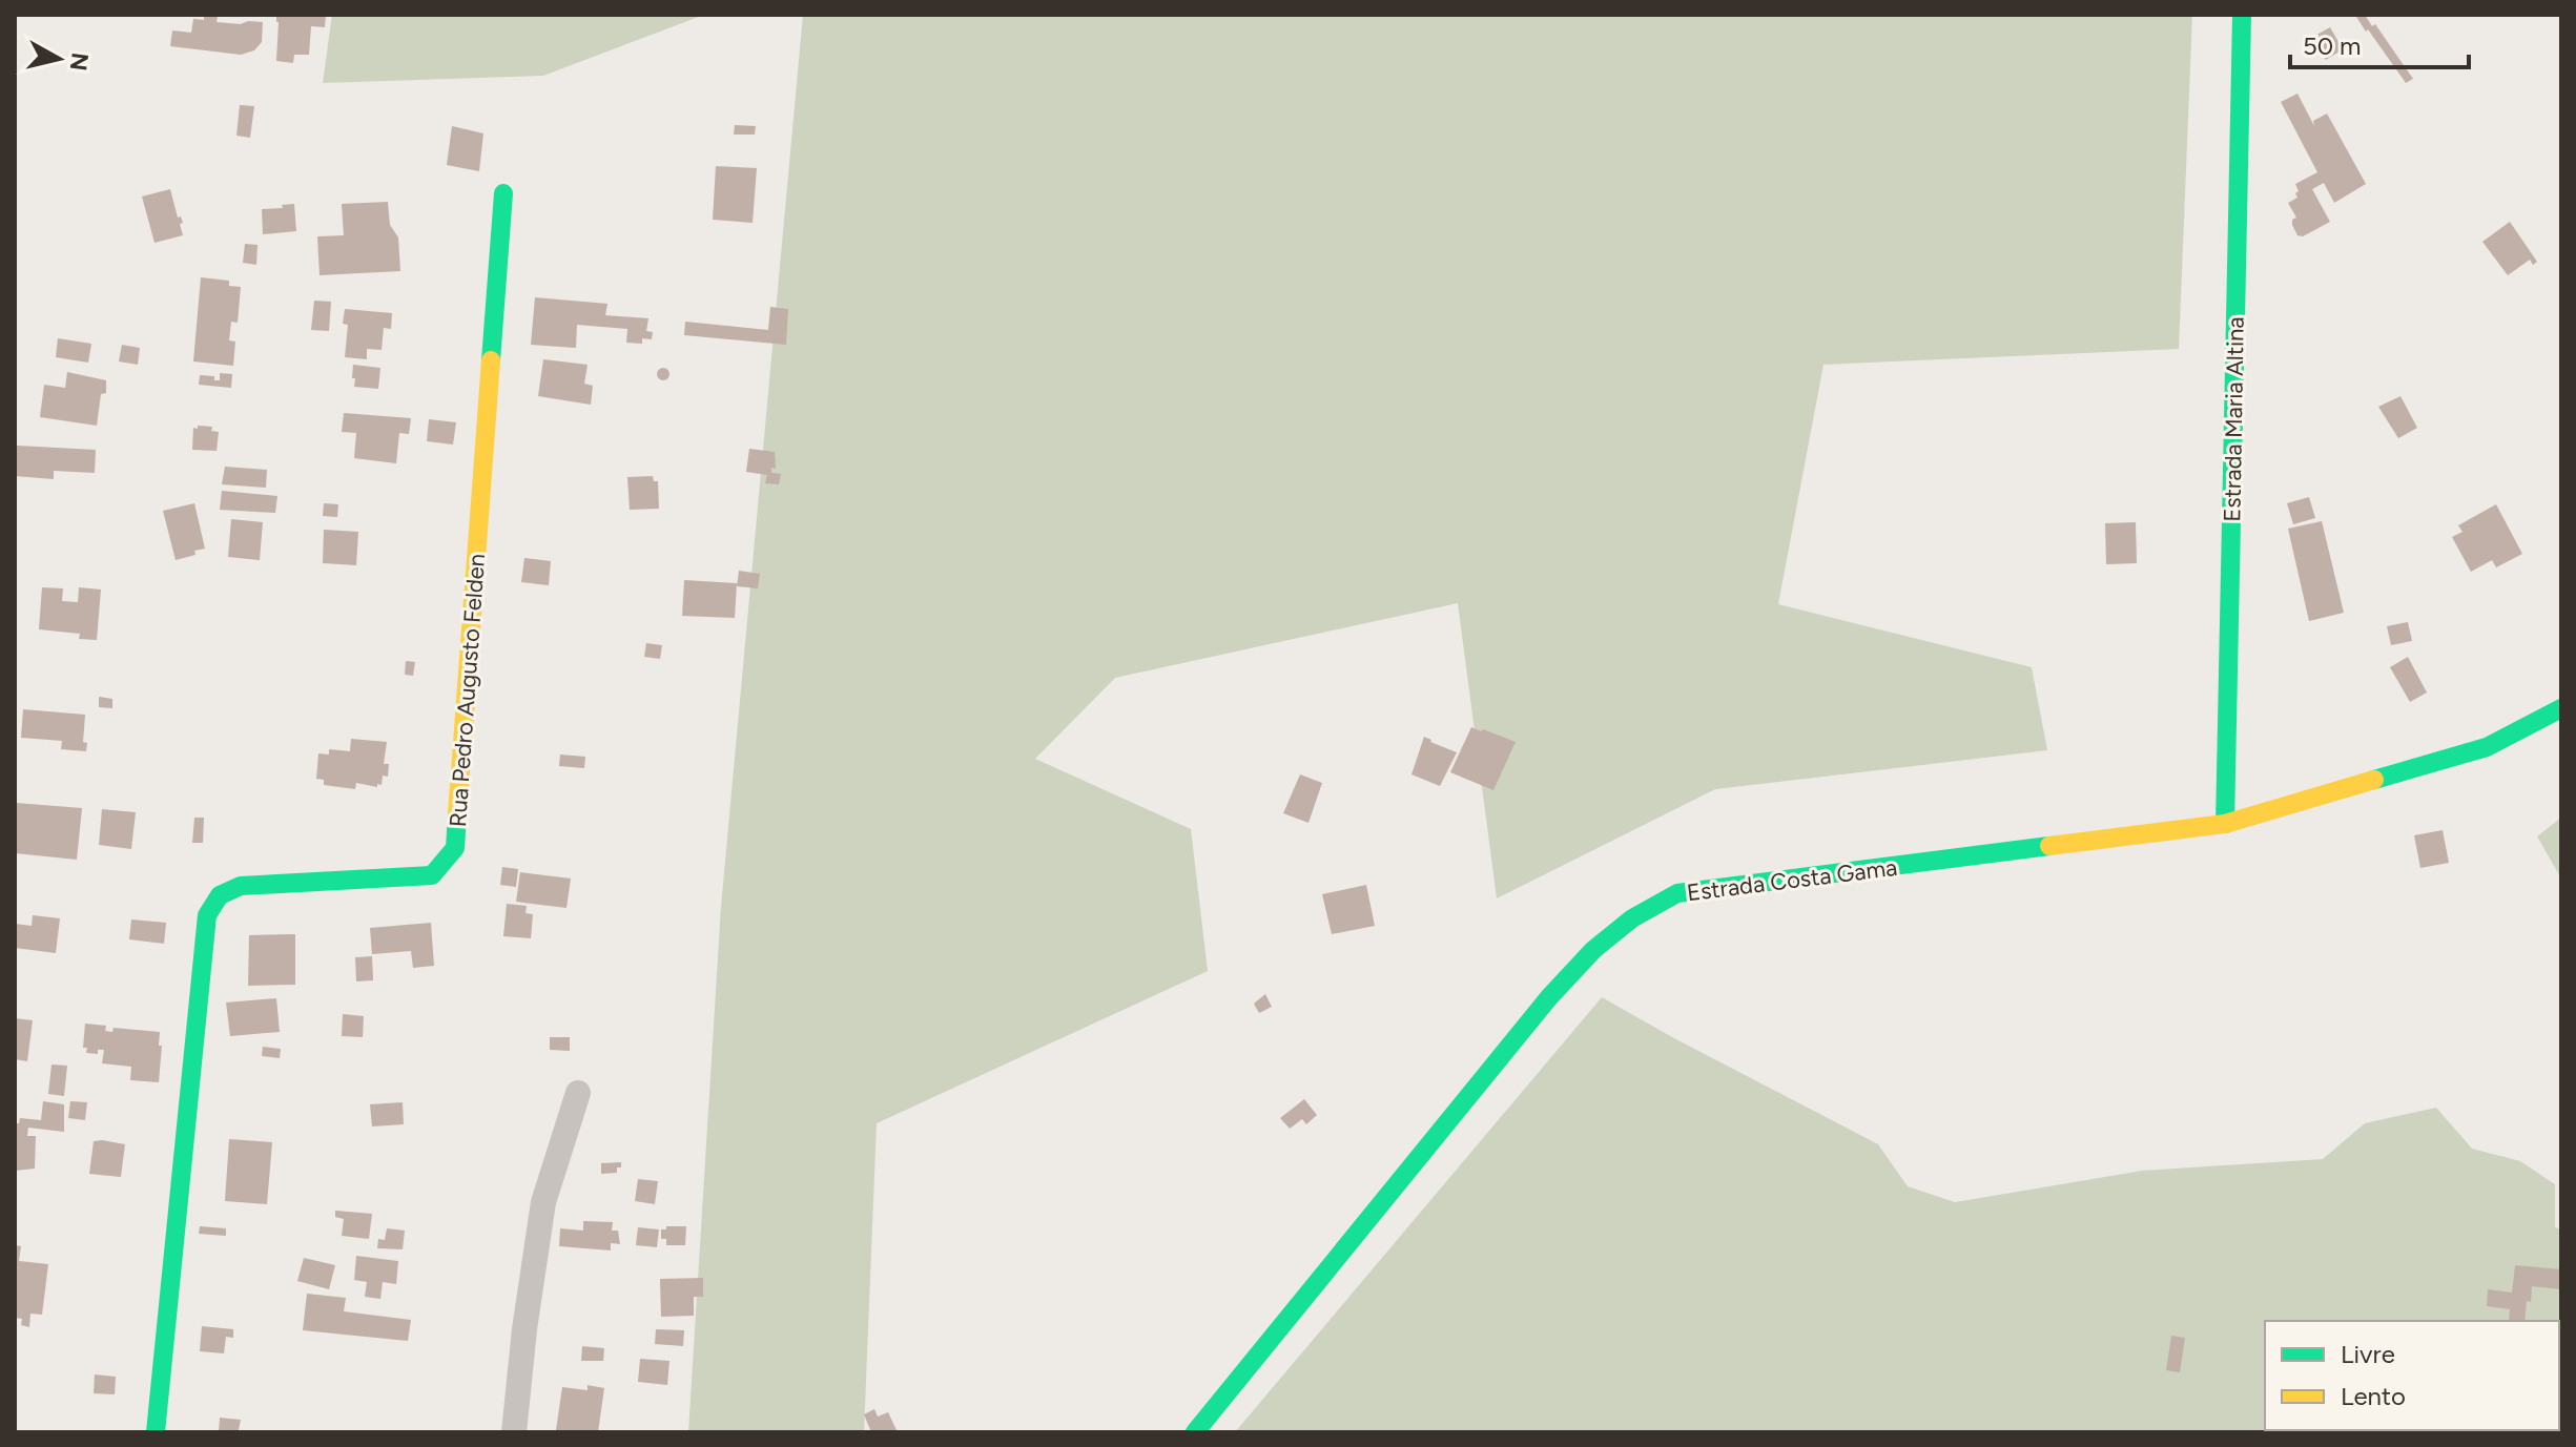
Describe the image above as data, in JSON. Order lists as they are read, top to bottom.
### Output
{
  "streets": {
    "street": ["Estrada Maria Altina", "Rua Pedro Augusto Felden", "Estrada Costa Gama"]
  },
  "crossings": [
    ["Estrada Maria Altina", "Estrada Costa Gama"]
  ],
  "legend": ["Livre", "Lento"],
  "scale_bar": "50 m",
  "north": "right"
}
